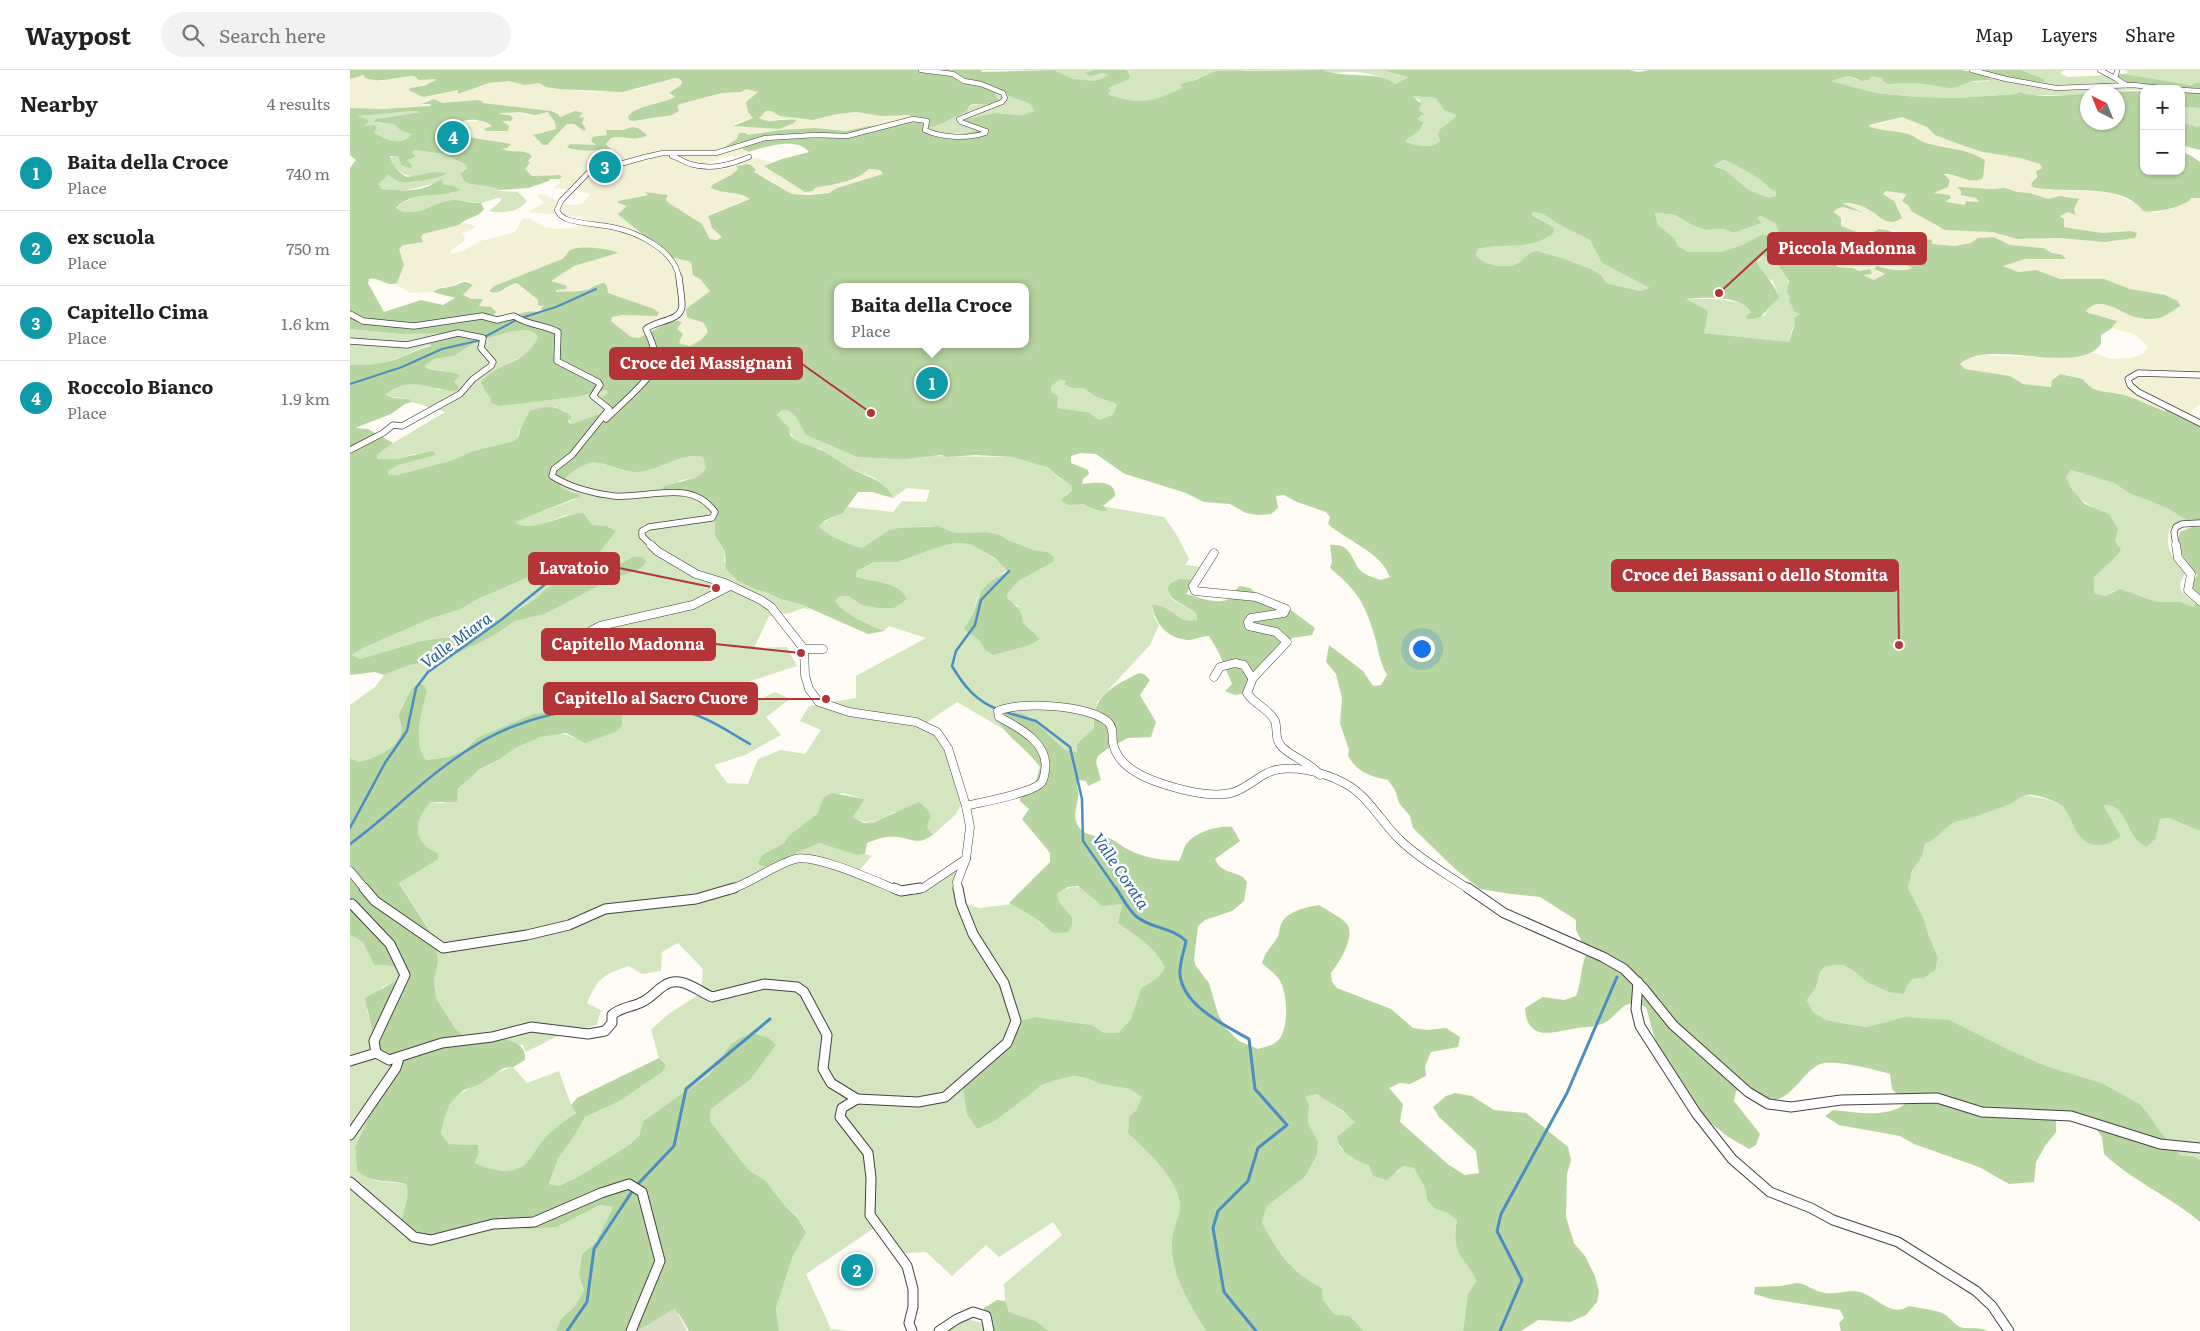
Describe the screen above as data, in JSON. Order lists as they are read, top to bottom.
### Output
{
  "water": ["Valle Miara", "Valle Corata"],
  "places": [
    "Piccola Madonna",
    "Croce dei Massignani",
    "Lavatoio",
    "Croce dei Bassani o dello Stomita",
    "Capitello Madonna",
    "Capitello al Sacro Cuore"
  ],
  "north": "top left",
  "page": {
    "header": "Waypost",
    "search": "Search here",
    "nav": ["Map", "Layers", "Share"],
    "heading": ["Nearby", "4 results"],
    "map_buttons": ["+", "−"],
    "pins": [
      "4",
      "3",
      "1",
      "2"
    ],
    "list": [
      {
        "mark": "1",
        "name": "Baita della Croce",
        "note": "Place",
        "value": "740 m"
      },
      {
        "mark": "2",
        "name": "ex scuola",
        "note": "Place",
        "value": "750 m"
      },
      {
        "mark": "3",
        "name": "Capitello Cima",
        "note": "Place",
        "value": "1.6 km"
      },
      {
        "mark": "4",
        "name": "Roccolo Bianco",
        "note": "Place",
        "value": "1.9 km"
      }
    ],
    "popup": ["Baita della Croce", "Place"]
  }
}
